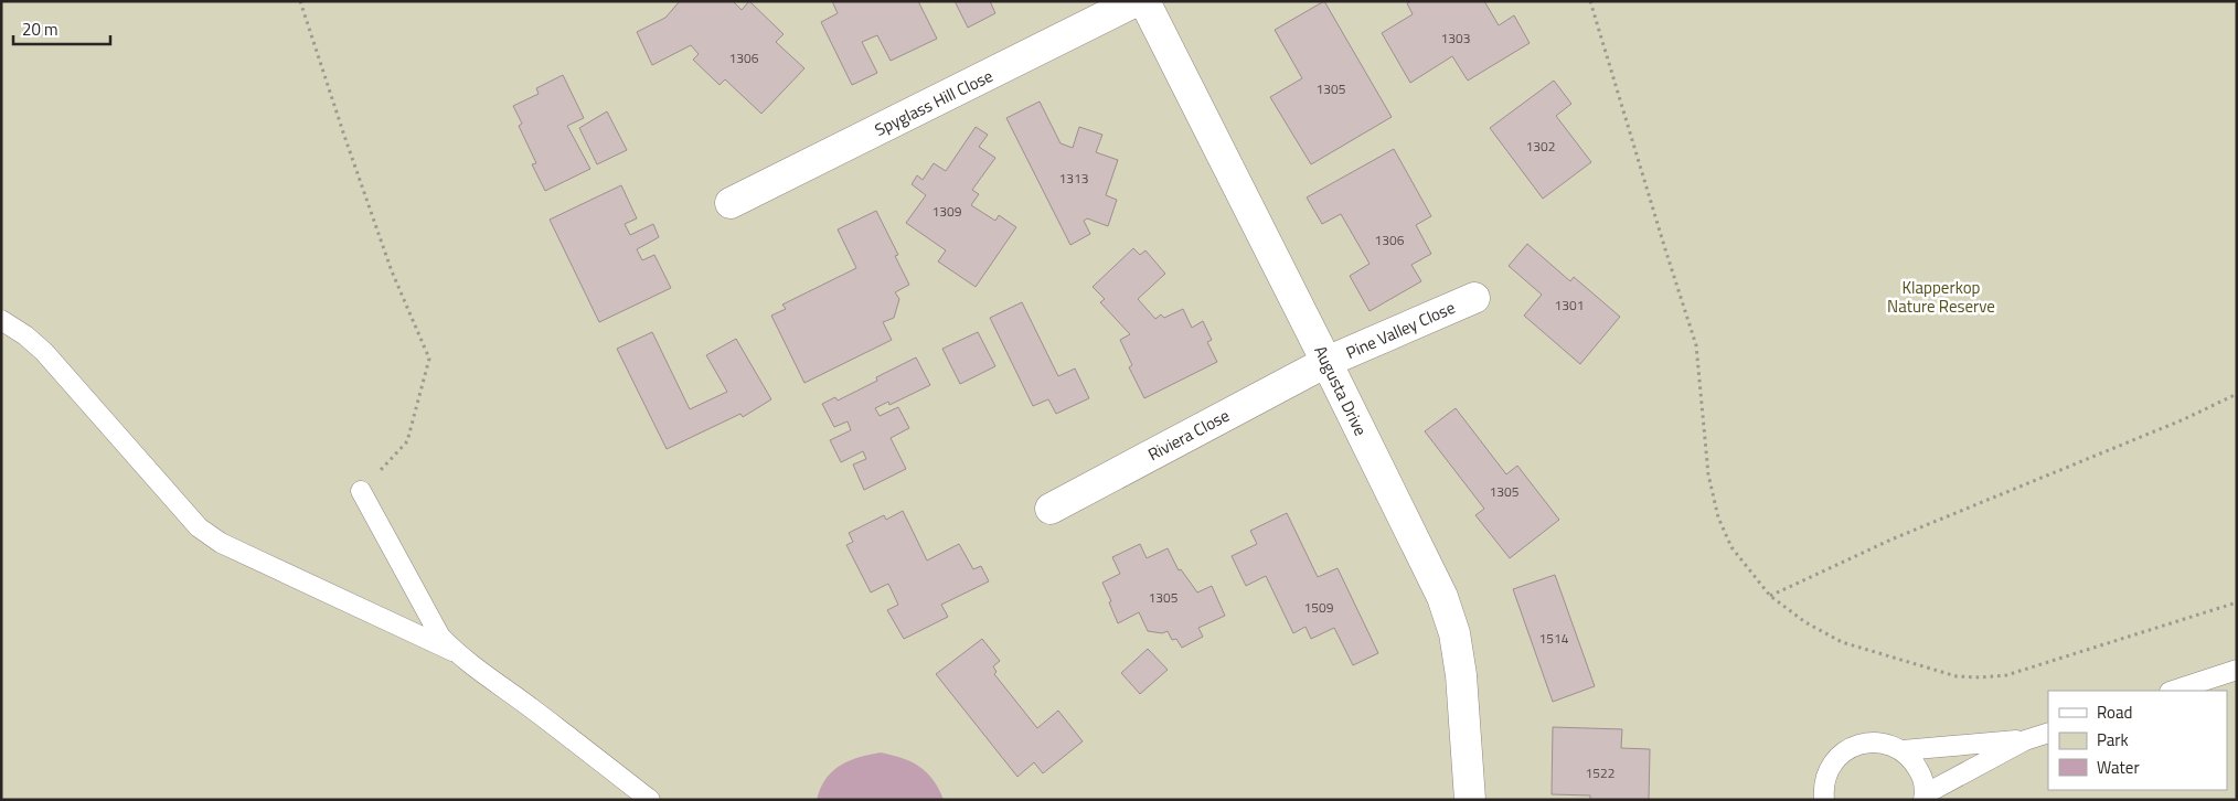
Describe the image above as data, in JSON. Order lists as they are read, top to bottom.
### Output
{
  "streets": {
    "street": [
      "Spyglass Hill Close",
      "Pine Valley Close",
      "Augusta Drive",
      "Riviera Close"
    ]
  },
  "crossings": [
    ["Pine Valley Close", "Augusta Drive"],
    ["Pine Valley Close", "Riviera Close"],
    ["Augusta Drive", "Riviera Close"]
  ],
  "parks": ["Klapperkop Nature Reserve"],
  "house_numbers": [
    "1303",
    "1306",
    "1305",
    "1302",
    "1313",
    "1309",
    "1306",
    "1301",
    "1305",
    "1305",
    "1509",
    "1514",
    "1522"
  ],
  "legend": ["Road", "Park", "Water"],
  "scale_bar": "20 m"
}
